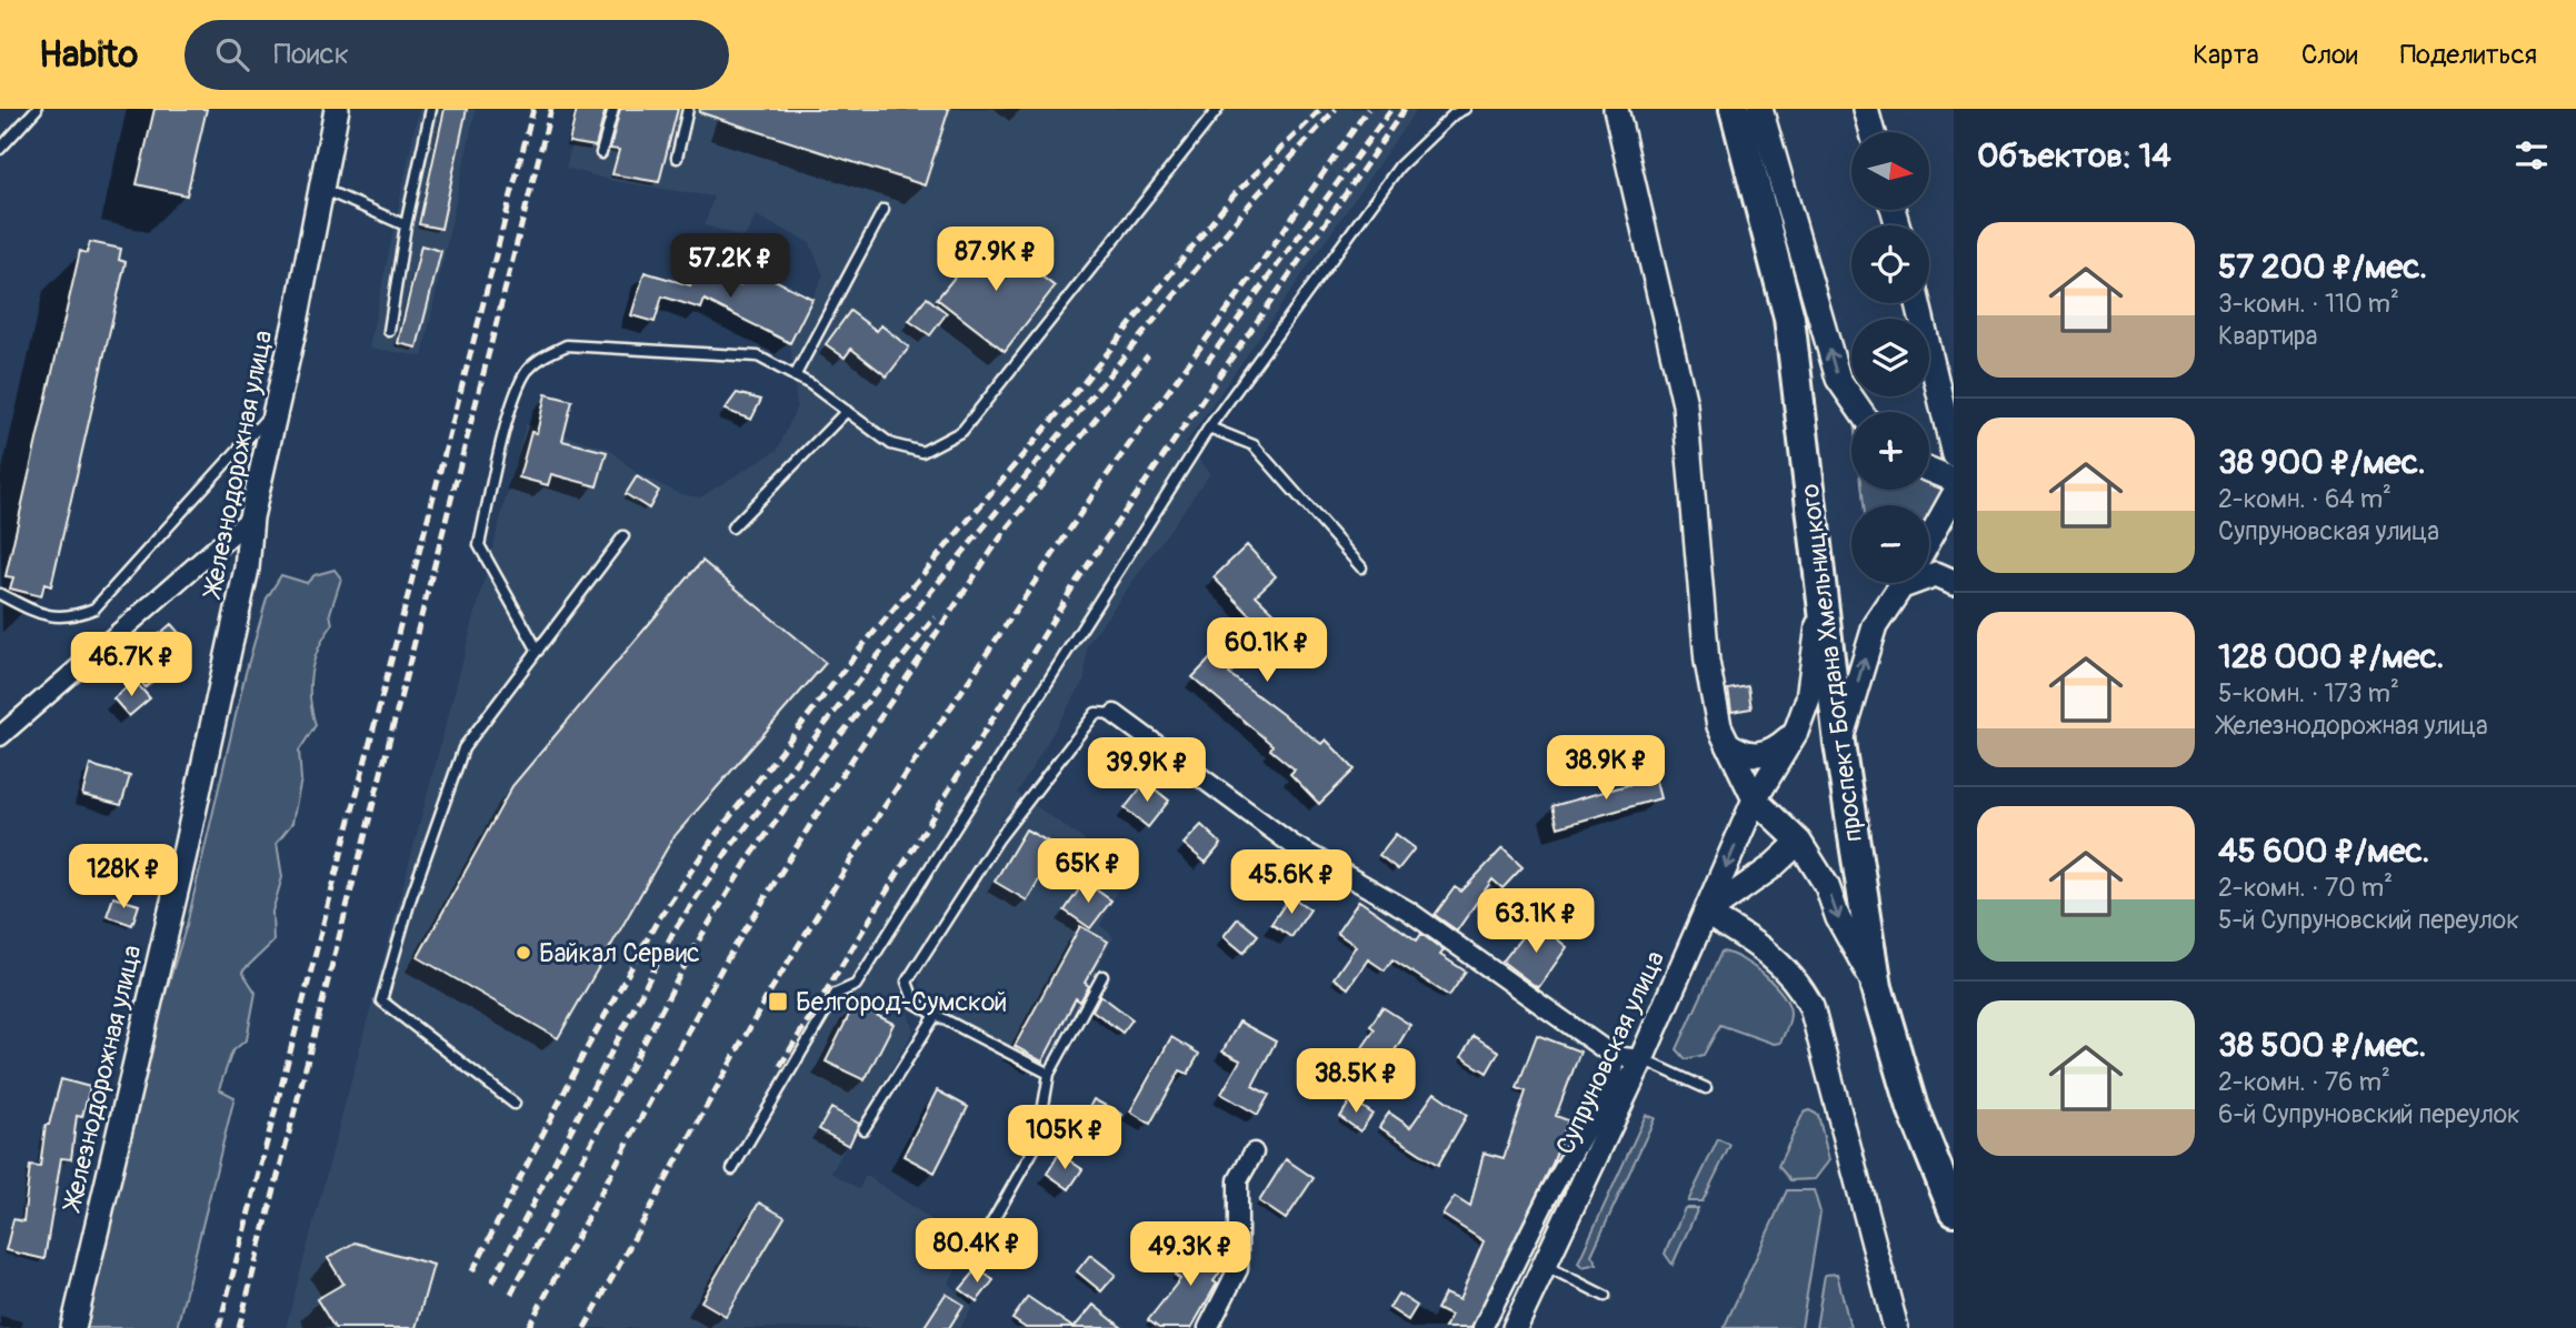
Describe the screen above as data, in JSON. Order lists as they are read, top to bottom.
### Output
{
  "streets": {
    "main road": ["проспект Богдана Хмельницкого"],
    "street": ["Железнодорожная улица", "Супруновская улица"]
  },
  "crossings": [
    ["проспект Богдана Хмельницкого", "Супруновская улица"]
  ],
  "places": {
    "other": ["Байкал Сервис"],
    "transit": ["Белгород-Сумской"]
  },
  "north": "right",
  "page": {
    "header": "Habito",
    "search": "Поиск",
    "nav": ["Карта", "Слои", "Поделиться"],
    "heading": "Объектов: 14",
    "map_buttons": ["+", "−"],
    "list": [
      {
        "name": "57 200 ₽/мес.",
        "note": "3-комн. · 110 m² · Квартира"
      },
      {
        "name": "38 900 ₽/мес.",
        "note": "2-комн. · 64 m² · Супруновская улица"
      },
      {
        "name": "128 000 ₽/мес.",
        "note": "5-комн. · 173 m² · Железнодорожная улица"
      },
      {
        "name": "45 600 ₽/мес.",
        "note": "2-комн. · 70 m² · 5-й Супруновский переулок"
      },
      {
        "name": "38 500 ₽/мес.",
        "note": "2-комн. · 76 m² · 6-й Супруновский переулок"
      }
    ],
    "price": [
      "87.9K ₽",
      "57.2K ₽",
      "60.1K ₽",
      "46.7K ₽",
      "38.9K ₽",
      "39.9K ₽",
      "65K ₽",
      "128K ₽",
      "45.6K ₽",
      "63.1K ₽",
      "38.5K ₽",
      "105K ₽",
      "80.4K ₽",
      "49.3K ₽"
    ]
  }
}
